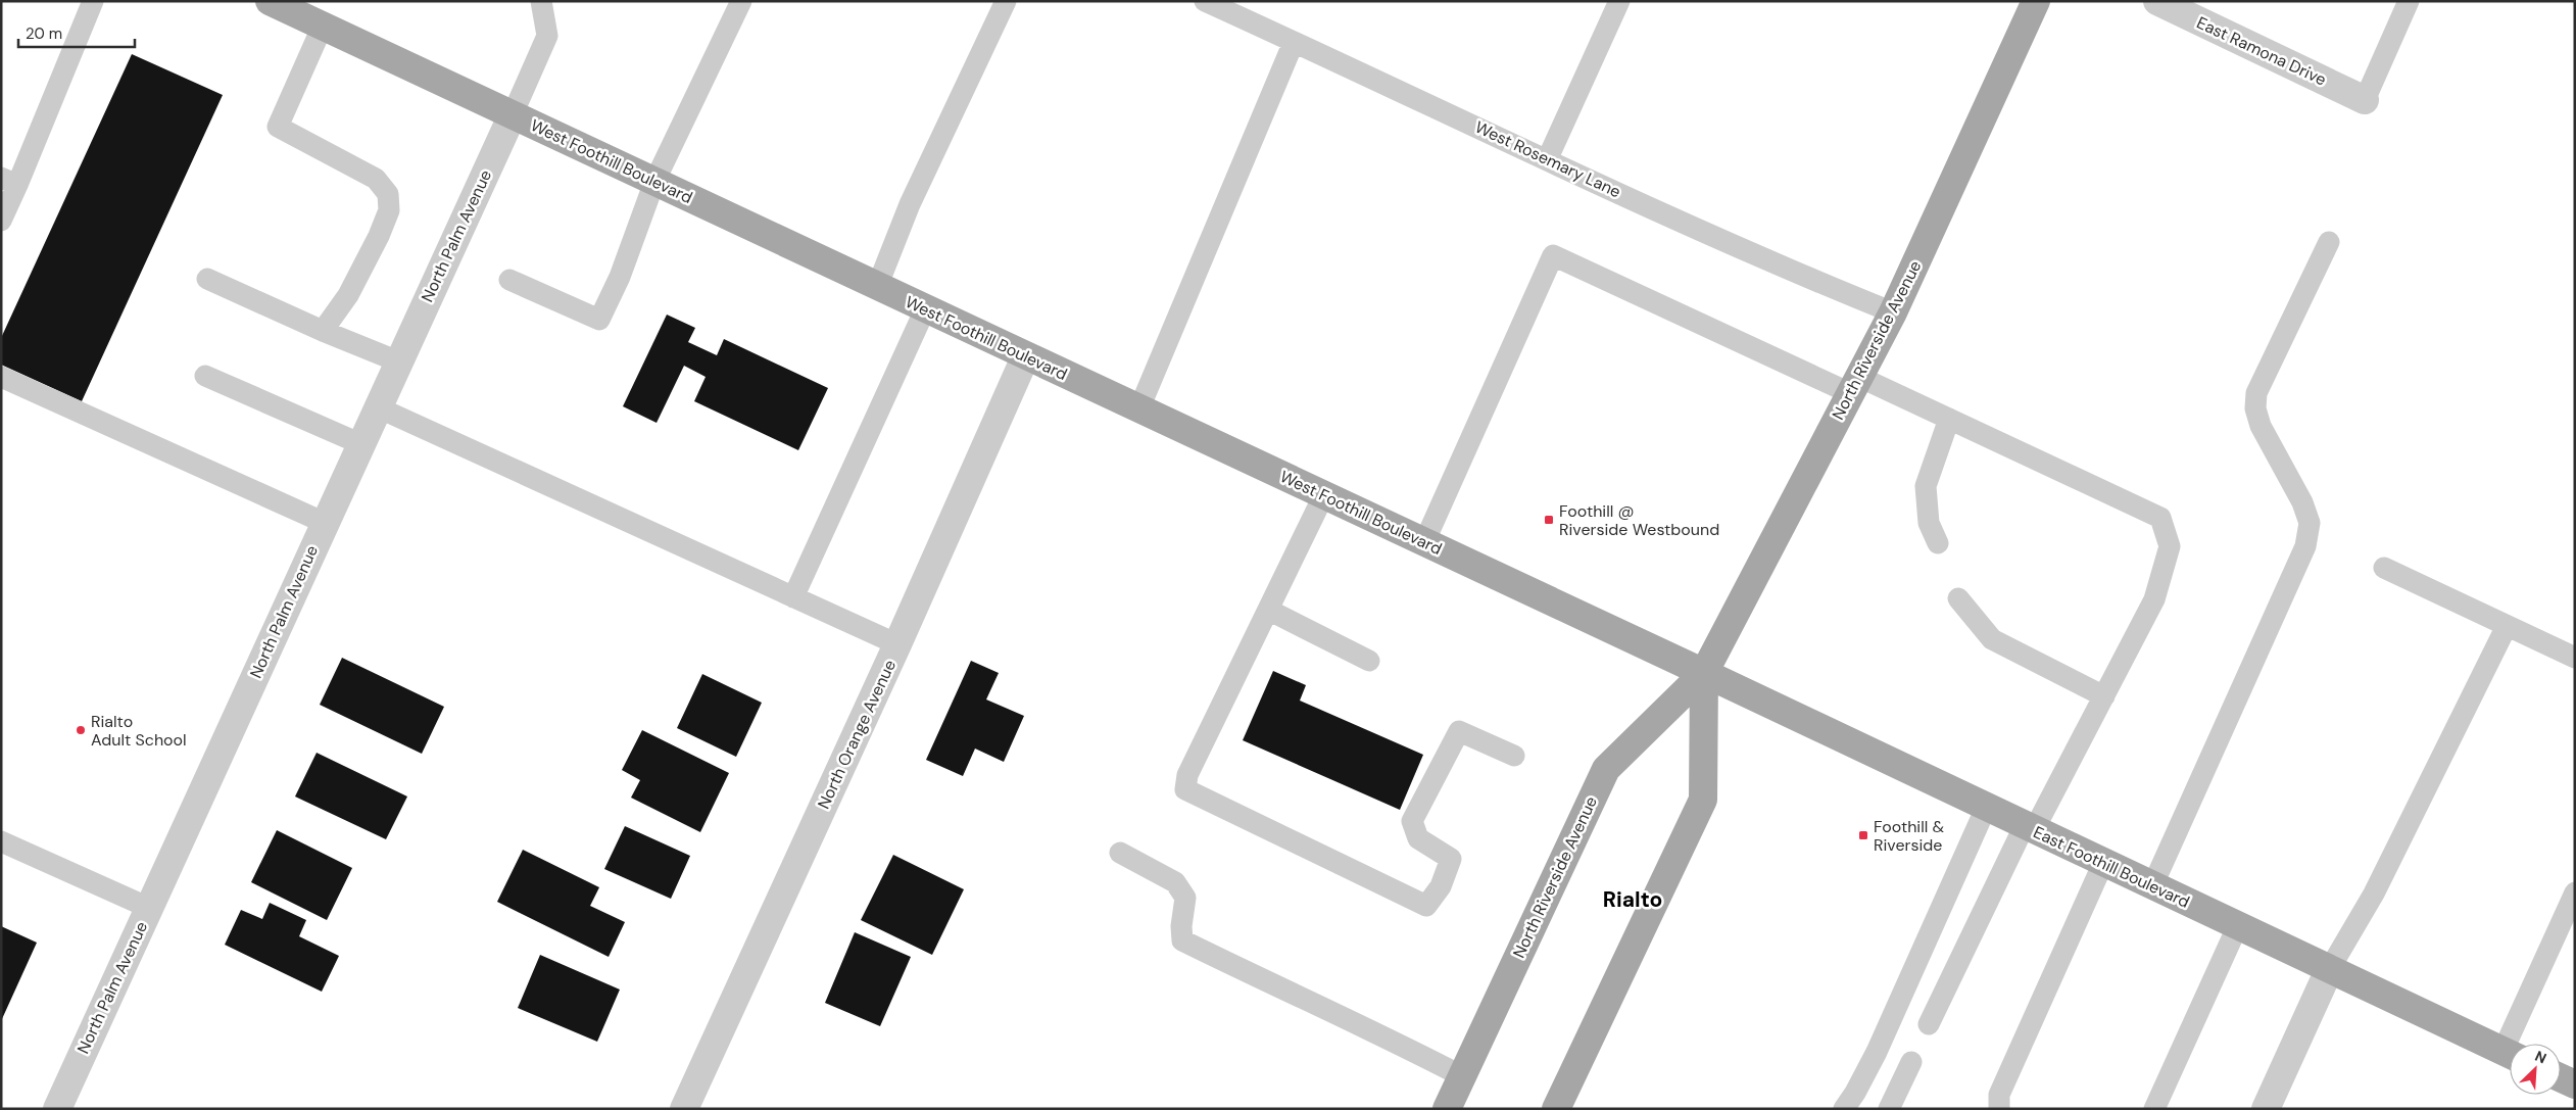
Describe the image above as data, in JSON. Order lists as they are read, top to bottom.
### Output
{
  "streets": {
    "main road": ["West Foothill Boulevard", "North Riverside Avenue", "East Foothill Boulevard"],
    "street": ["East Ramona Drive", "North Palm Avenue", "North Orange Avenue"],
    "lane": ["West Rosemary Lane"]
  },
  "crossings": [
    ["West Rosemary Lane", "North Riverside Avenue"],
    ["West Foothill Boulevard", "North Palm Avenue"],
    ["West Foothill Boulevard", "North Riverside Avenue"],
    ["West Foothill Boulevard", "North Orange Avenue"],
    ["West Foothill Boulevard", "East Foothill Boulevard"],
    ["North Riverside Avenue", "East Foothill Boulevard"]
  ],
  "districts": ["Rialto"],
  "places": {
    "transit": ["Foothill @ Riverside Westbound", "Foothill & Riverside"],
    "other": ["Rialto Adult School"]
  },
  "scale_bar": "20 m",
  "north": "top right"
}
